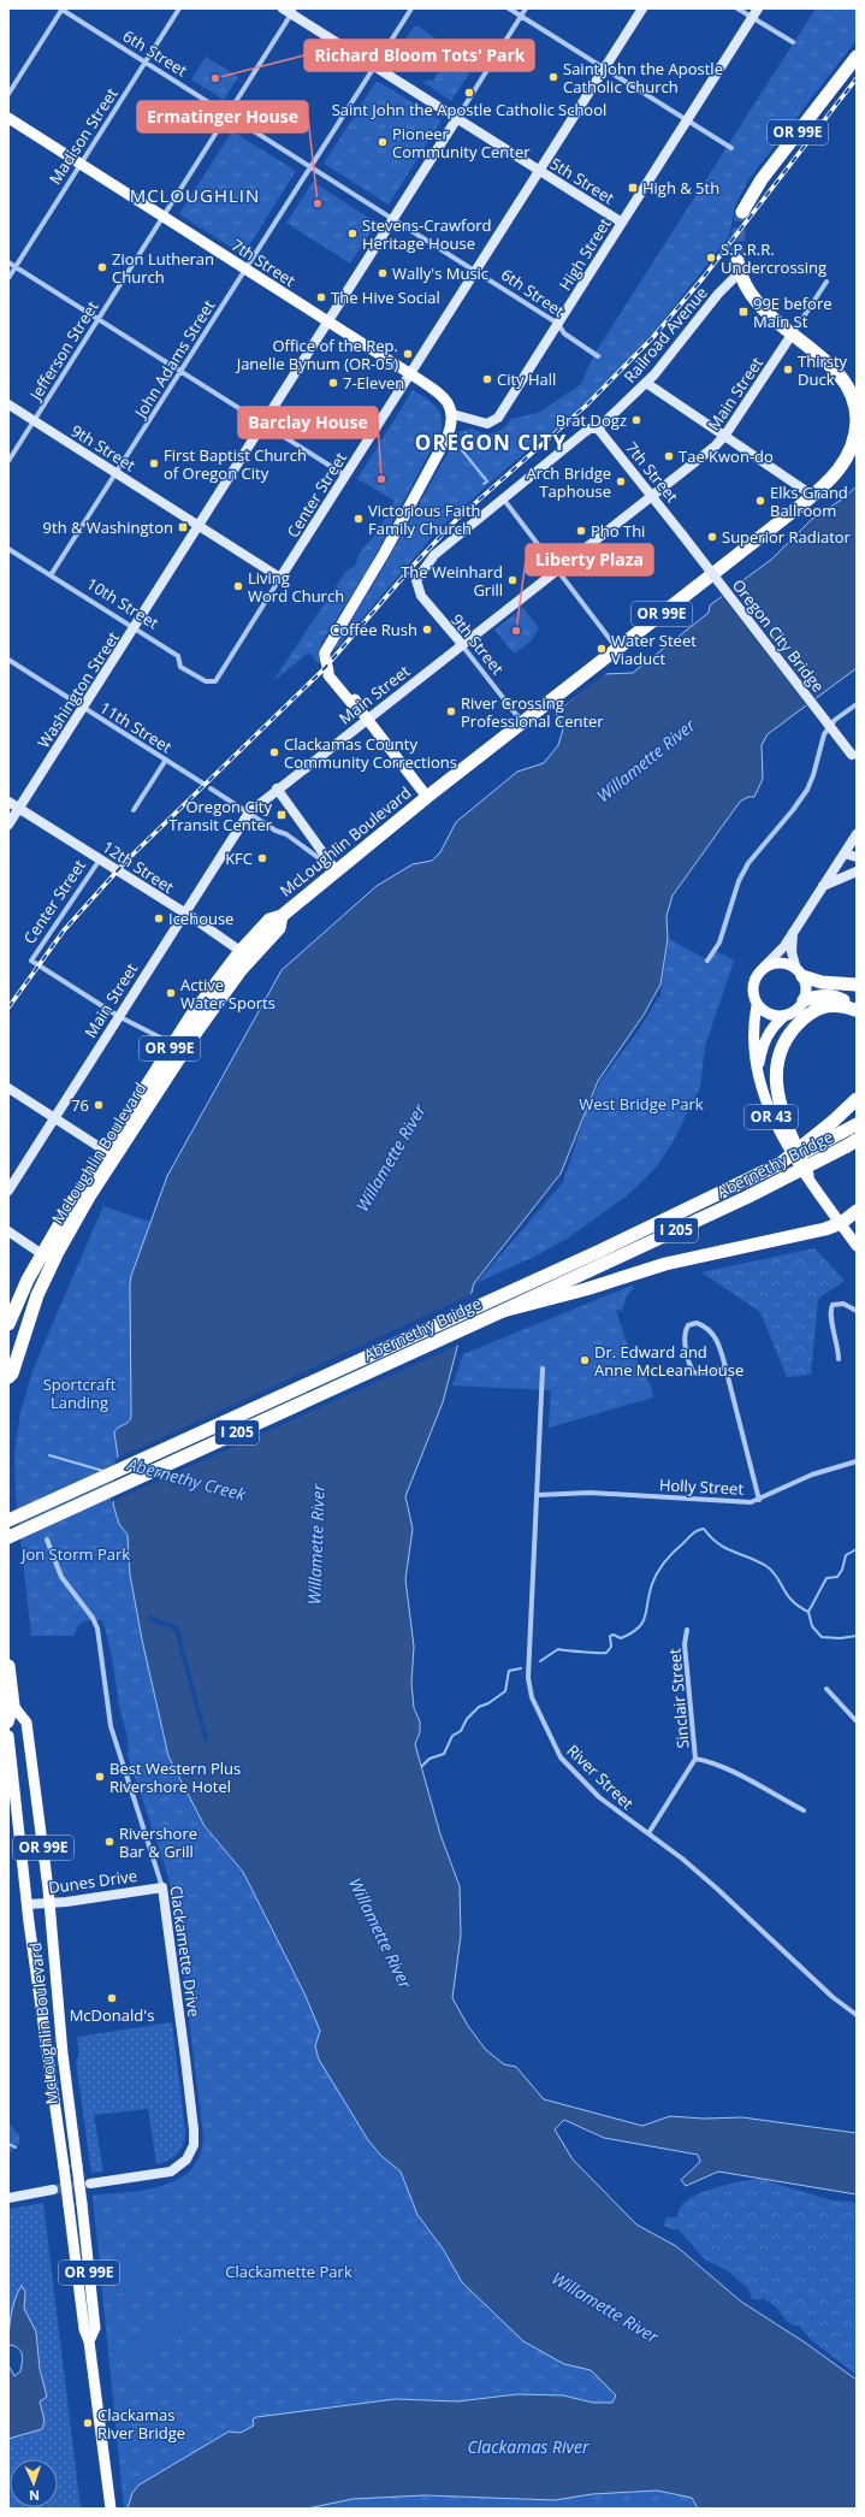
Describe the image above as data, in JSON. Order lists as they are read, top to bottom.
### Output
{
  "streets": {
    "highway": [
      "OR 99E",
      "McLoughlin Boulevard",
      "Abernethy Bridge",
      "I 205"
    ],
    "main road": ["7th Street", "OR 43"],
    "street": [
      "6th Street",
      "Madison Street",
      "5th Street",
      "High Street",
      "Railroad Avenue",
      "Jefferson Street",
      "John Adams Street",
      "Main Street",
      "9th Street",
      "Center Street",
      "10th Street",
      "Oregon City Bridge",
      "Washington Street",
      "11th Street",
      "12th Street",
      "Holly Street",
      "Sinclair Street",
      "River Street",
      "Dunes Drive",
      "Clackamette Drive"
    ]
  },
  "crossings": [
    ["6th Street", "Madison Street"],
    ["6th Street", "High Street"],
    ["6th Street", "Jefferson Street"],
    ["6th Street", "John Adams Street"],
    ["6th Street", "Center Street"],
    ["6th Street", "Washington Street"],
    ["Madison Street", "7th Street"],
    ["5th Street", "High Street"],
    ["5th Street", "Jefferson Street"],
    ["5th Street", "John Adams Street"],
    ["5th Street", "Center Street"],
    ["5th Street", "Washington Street"],
    ["High Street", "7th Street"],
    ["7th Street", "Railroad Avenue"],
    ["7th Street", "Jefferson Street"],
    ["7th Street", "John Adams Street"],
    ["7th Street", "Main Street"],
    ["7th Street", "Center Street"],
    ["7th Street", "Oregon City Bridge"],
    ["7th Street", "Washington Street"],
    ["Railroad Avenue", "9th Street"],
    ["Railroad Avenue", "McLoughlin Boulevard"],
    ["Jefferson Street", "9th Street"],
    ["John Adams Street", "9th Street"],
    ["John Adams Street", "10th Street"],
    ["Main Street", "9th Street"],
    ["Main Street", "Center Street"],
    ["Main Street", "McLoughlin Boulevard"],
    ["Main Street", "12th Street"],
    ["9th Street", "Center Street"],
    ["9th Street", "Washington Street"],
    ["9th Street", "McLoughlin Boulevard"],
    ["Center Street", "10th Street"],
    ["Center Street", "12th Street"],
    ["10th Street", "Washington Street"],
    ["Washington Street", "11th Street"],
    ["Washington Street", "12th Street"],
    ["McLoughlin Boulevard", "12th Street"],
    ["McLoughlin Boulevard", "Dunes Drive"],
    ["Holly Street", "River Street"],
    ["Dunes Drive", "Clackamette Drive"]
  ],
  "districts": ["MCLOUGHLIN", "OREGON CITY"],
  "water": ["Willamette River", "Abernethy Creek", "Clackamas River"],
  "parks": [
    "West Bridge Park",
    "Sportcraft Landing",
    "Jon Storm Park",
    "Clackamette Park"
  ],
  "places": {
    "other": [
      "Saint John the Apostle Catholic Church",
      "Richard Bloom Tots' Park",
      "Saint John the Apostle Catholic School",
      "Pioneer Community Center",
      "Ermatinger House",
      "Stevens-Crawford Heritage House",
      "S.P.R.R. Undercrossing",
      "Zion Lutheran Church",
      "Wally's Music",
      "The Hive Social",
      "Office of the Rep. Janelle Bynum (OR-05)",
      "Thirsty Duck",
      "City Hall",
      "7-Eleven",
      "Brat Dogz",
      "Tae Kwon-do",
      "First Baptist Church of Oregon City",
      "Barclay House",
      "Arch Bridge Taphouse",
      "Elks Grand Ballroom",
      "Victorious Faith Family Church",
      "Pho Thi",
      "Superior Radiator",
      "The Weinhard Grill",
      "Living Word Church",
      "Coffee Rush",
      "Liberty Plaza",
      "Water Steet Viaduct",
      "River Crossing Professional Center",
      "Clackamas County Community Corrections",
      "KFC",
      "Icehouse",
      "Active Water Sports",
      "76",
      "Dr. Edward and Anne McLean House",
      "Best Western Plus Rivershore Hotel",
      "Rivershore Bar & Grill",
      "McDonald's",
      "Clackamas River Bridge"
    ],
    "transit": [
      "High & 5th",
      "99E before Main St",
      "9th & Washington",
      "Oregon City Transit Center"
    ]
  },
  "north": "bottom"
}
